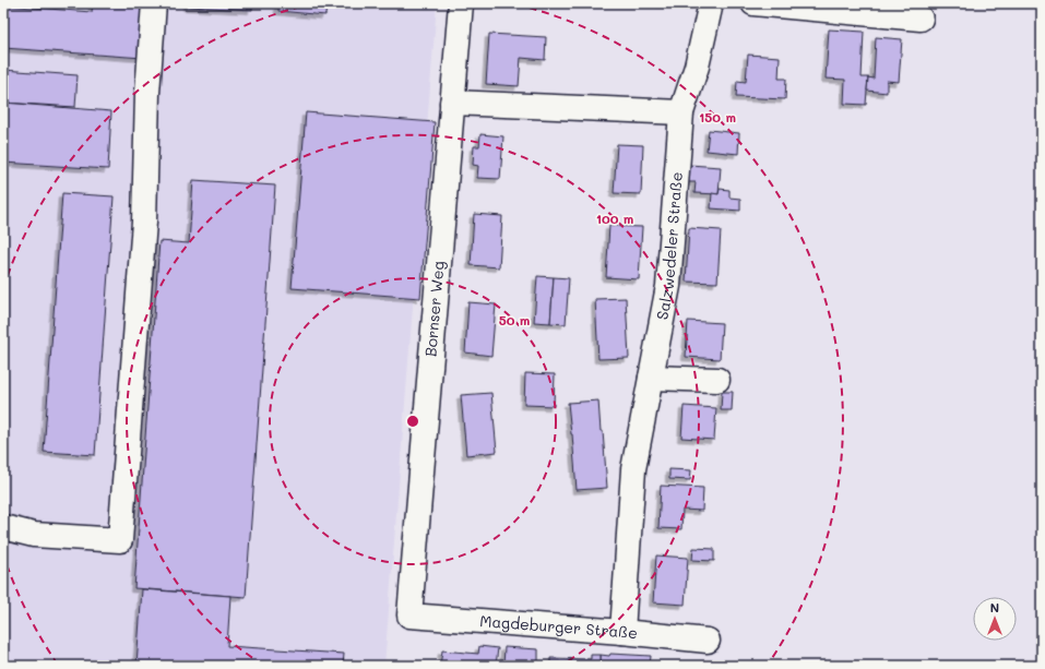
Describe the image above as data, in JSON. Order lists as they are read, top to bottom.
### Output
{
  "streets": {
    "street": ["Salzwedeler Straße", "Bornser Weg", "Magdeburger Straße"]
  },
  "crossings": [
    ["Salzwedeler Straße", "Magdeburger Straße"],
    ["Bornser Weg", "Magdeburger Straße"]
  ],
  "north": "top",
  "rings": ["150 m", "100 m", "50 m"]
}
